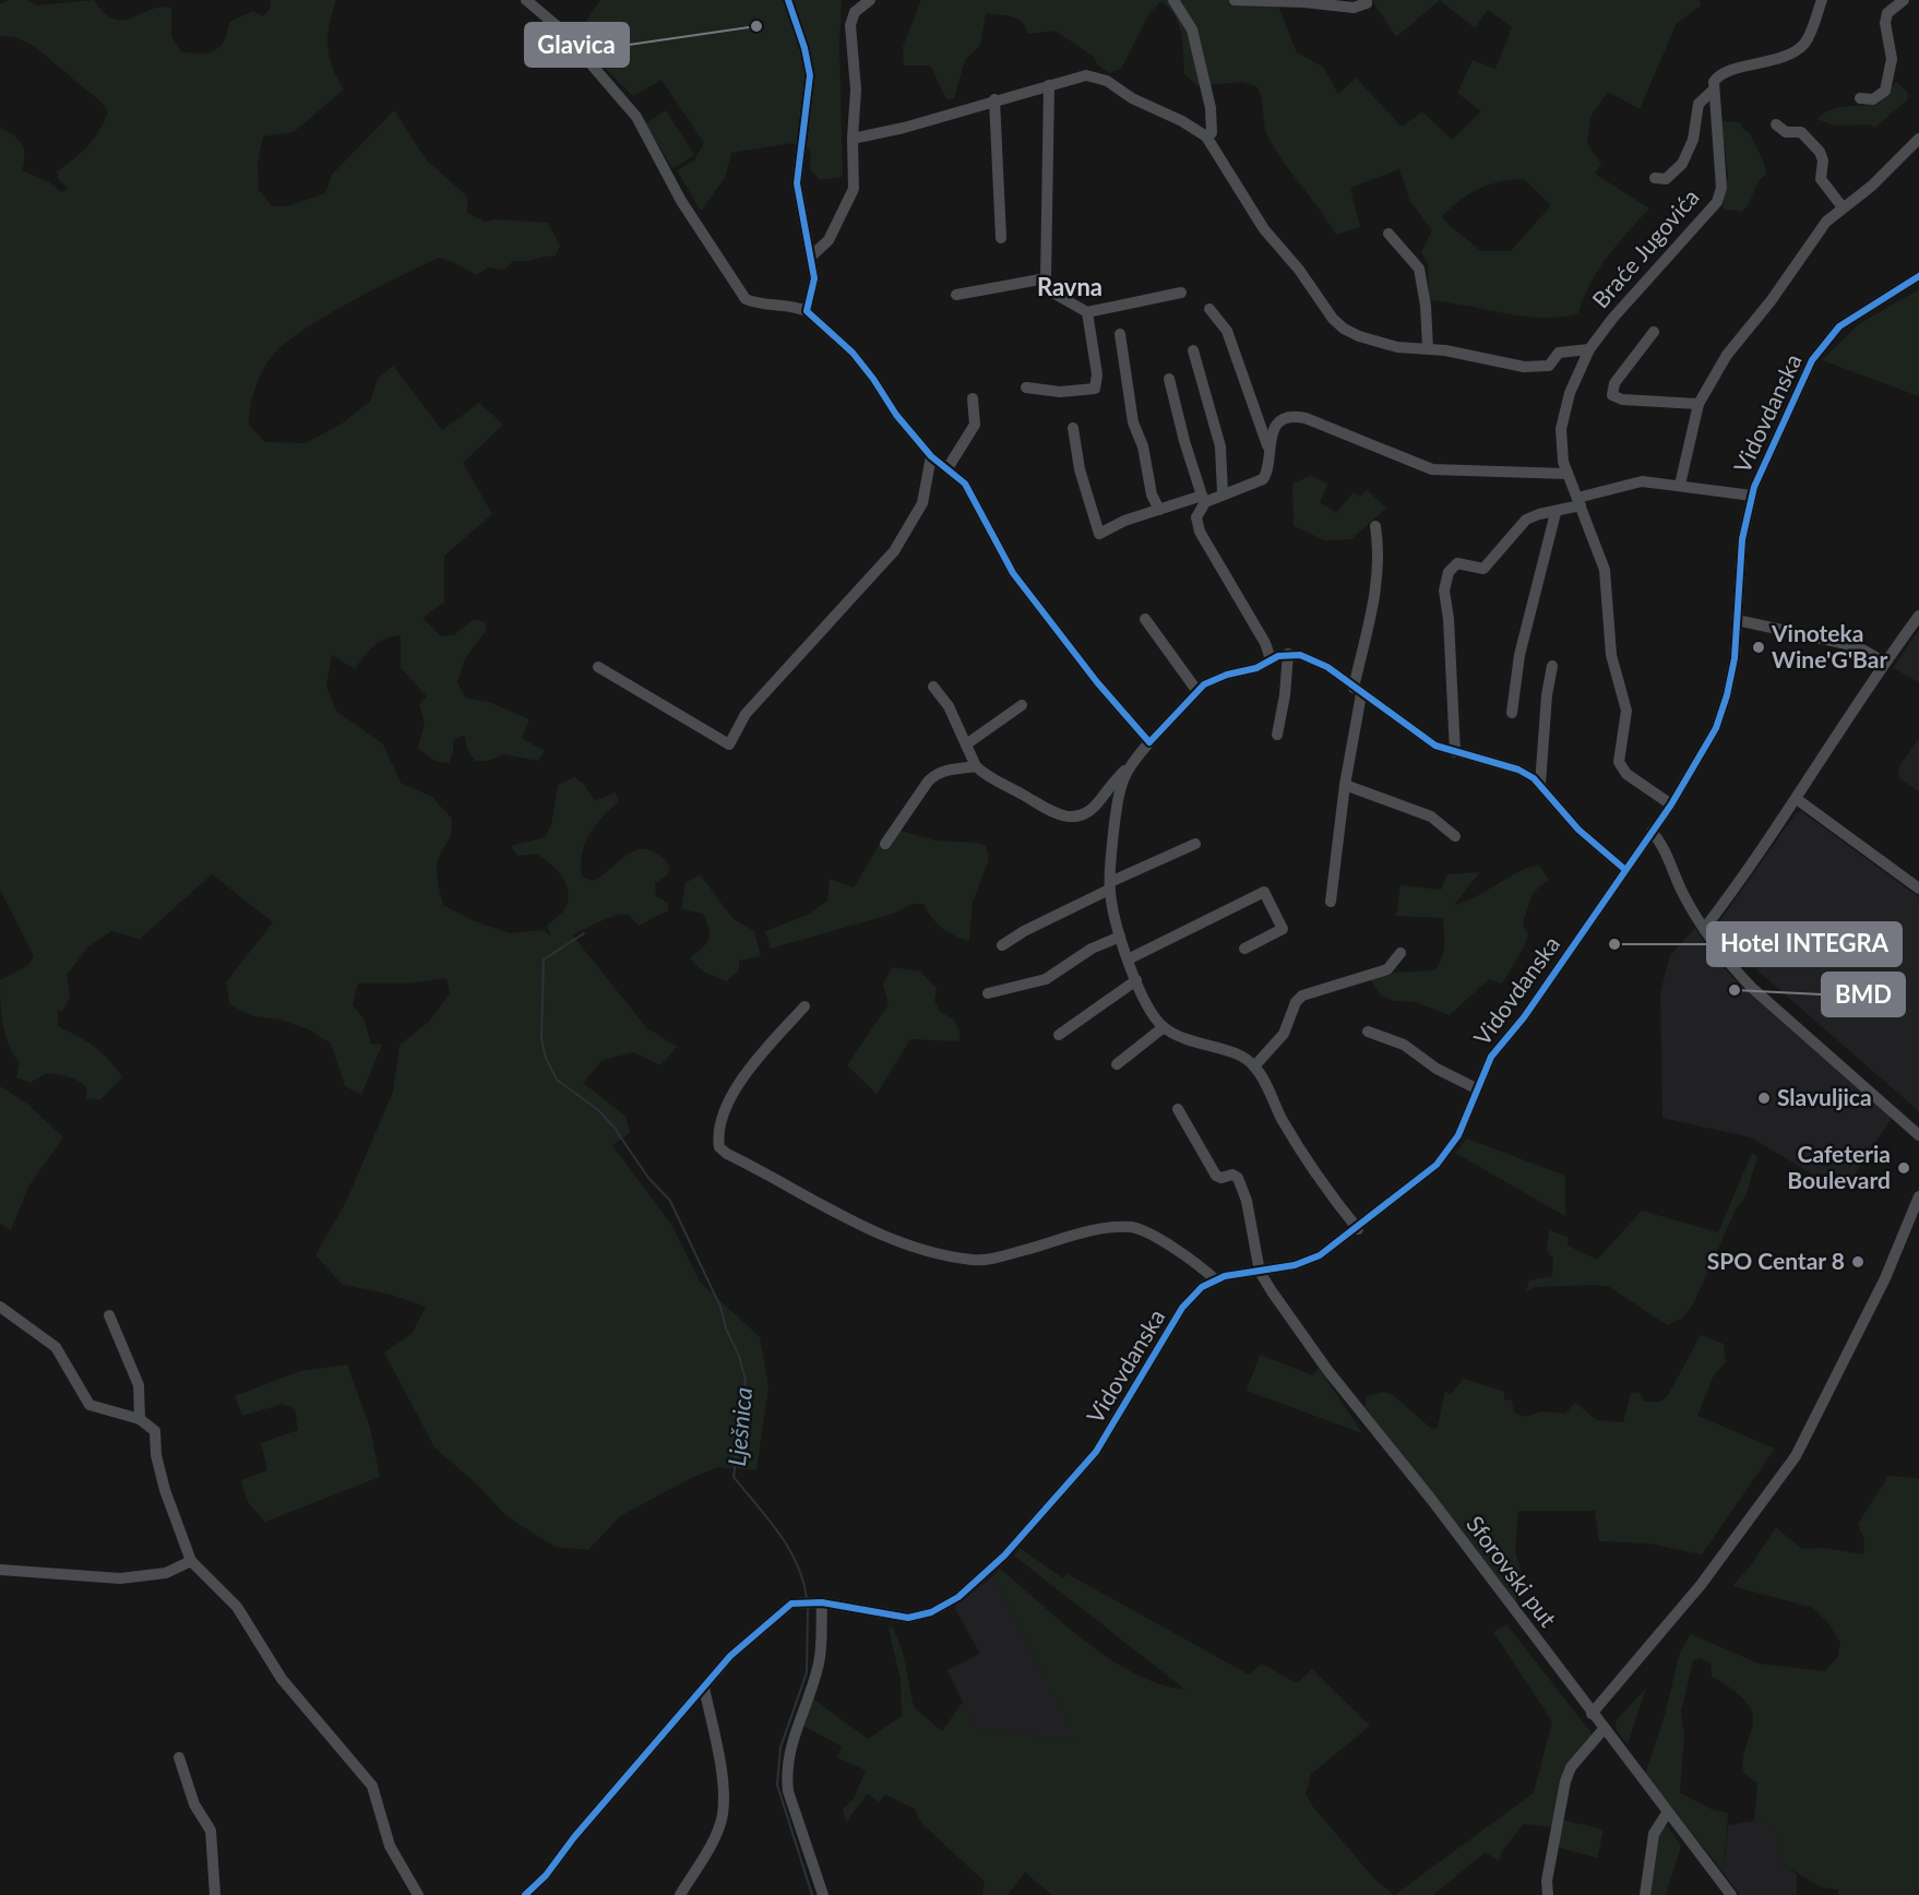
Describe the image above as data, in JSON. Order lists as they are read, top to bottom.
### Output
{
  "streets": {
    "street": ["Braće Jugovića", "Vidovdanska", "Sforovski put"]
  },
  "crossings": [
    ["Braće Jugovića", "Vidovdanska"],
    ["Vidovdanska", "Sforovski put"]
  ],
  "districts": ["Ravna"],
  "water": ["Lješnica"],
  "places": [
    "Glavica",
    "Vinoteka Wine'G'Bar",
    "Hotel INTEGRA",
    "BMD",
    "Slavuljica",
    "Cafeteria Boulevard",
    "SPO Centar 8"
  ]
}
